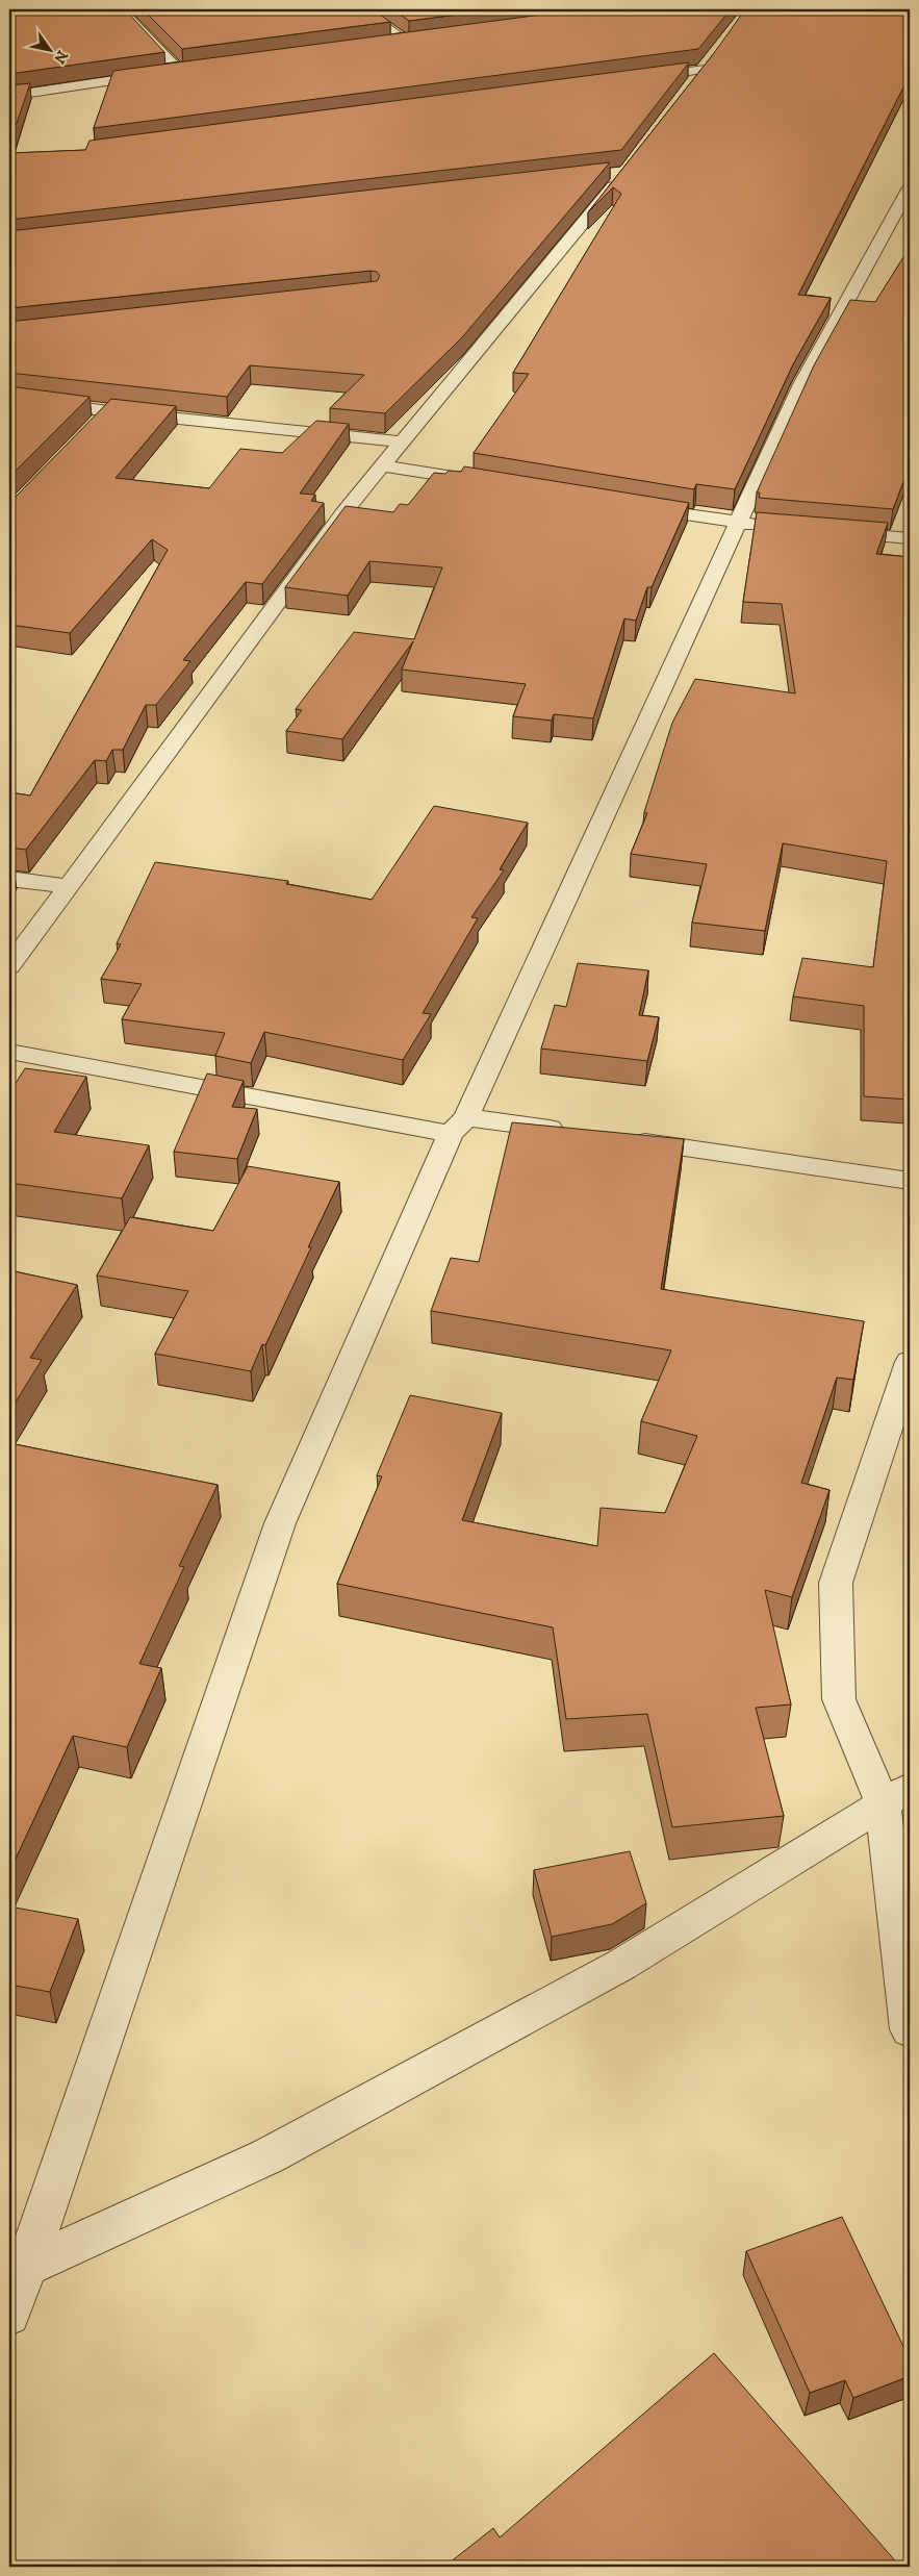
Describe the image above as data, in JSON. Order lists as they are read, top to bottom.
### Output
{
  "north": "bottom right"
}
